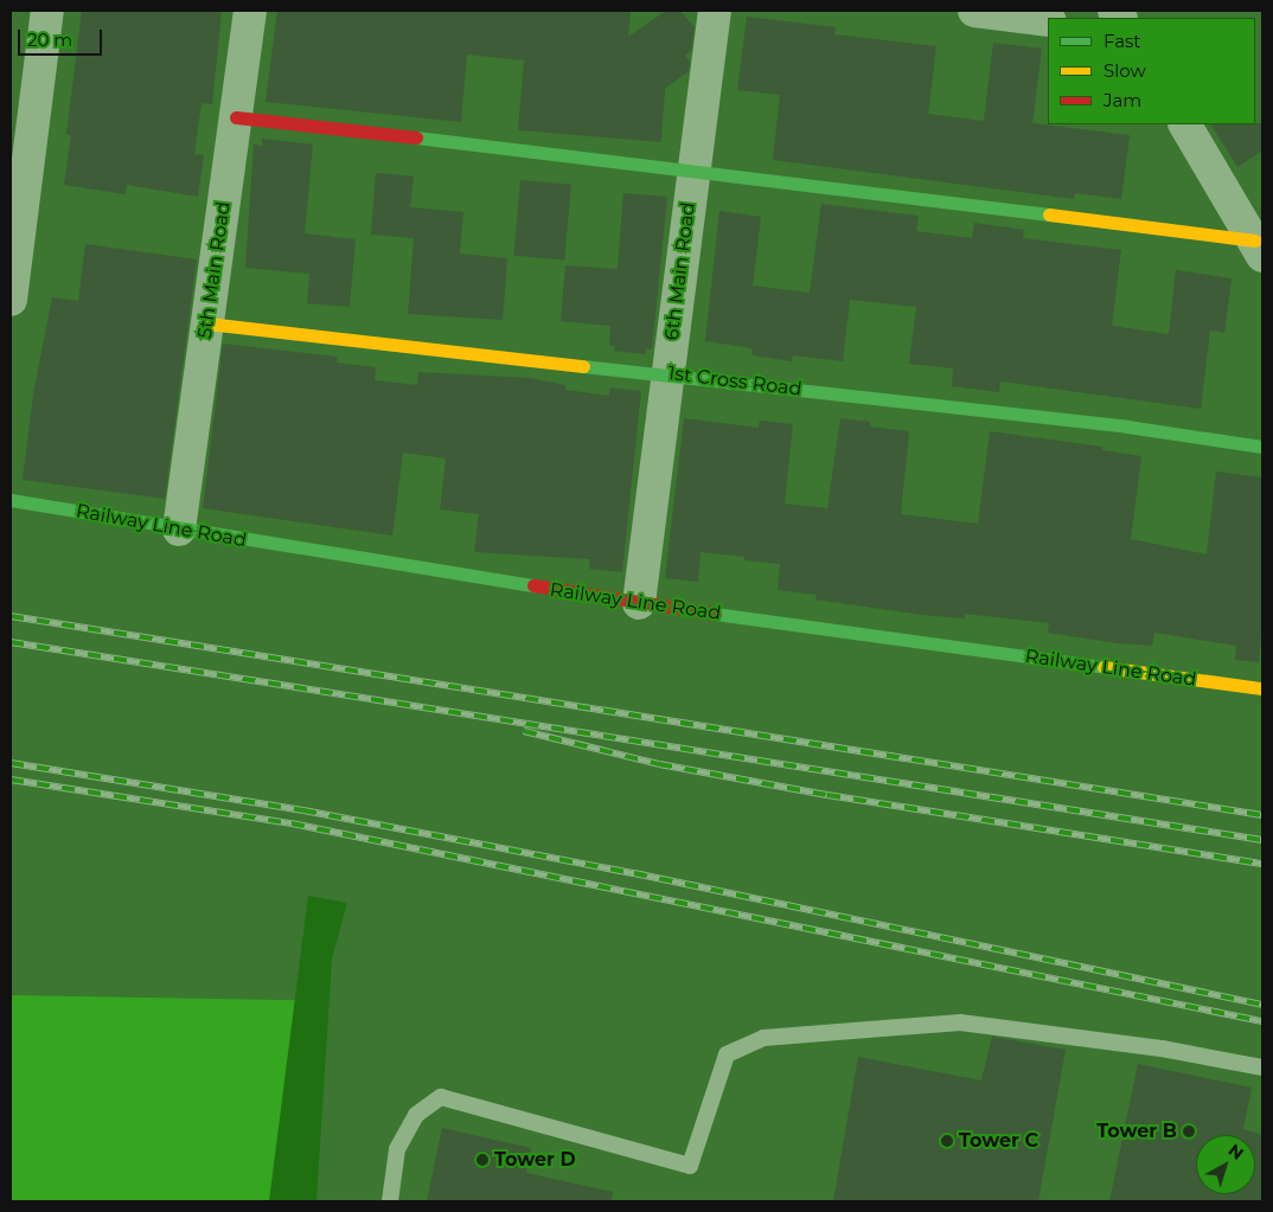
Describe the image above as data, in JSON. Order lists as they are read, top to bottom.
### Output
{
  "streets": {
    "street": [
      "5th Main Road",
      "6th Main Road",
      "1st Cross Road",
      "Railway Line Road"
    ]
  },
  "crossings": [
    ["5th Main Road", "1st Cross Road"],
    ["5th Main Road", "Railway Line Road"],
    ["6th Main Road", "1st Cross Road"],
    ["6th Main Road", "Railway Line Road"]
  ],
  "places": ["Tower B", "Tower C", "Tower D"],
  "legend": ["Fast", "Slow", "Jam"],
  "scale_bar": "20 m",
  "north": "top right"
}
